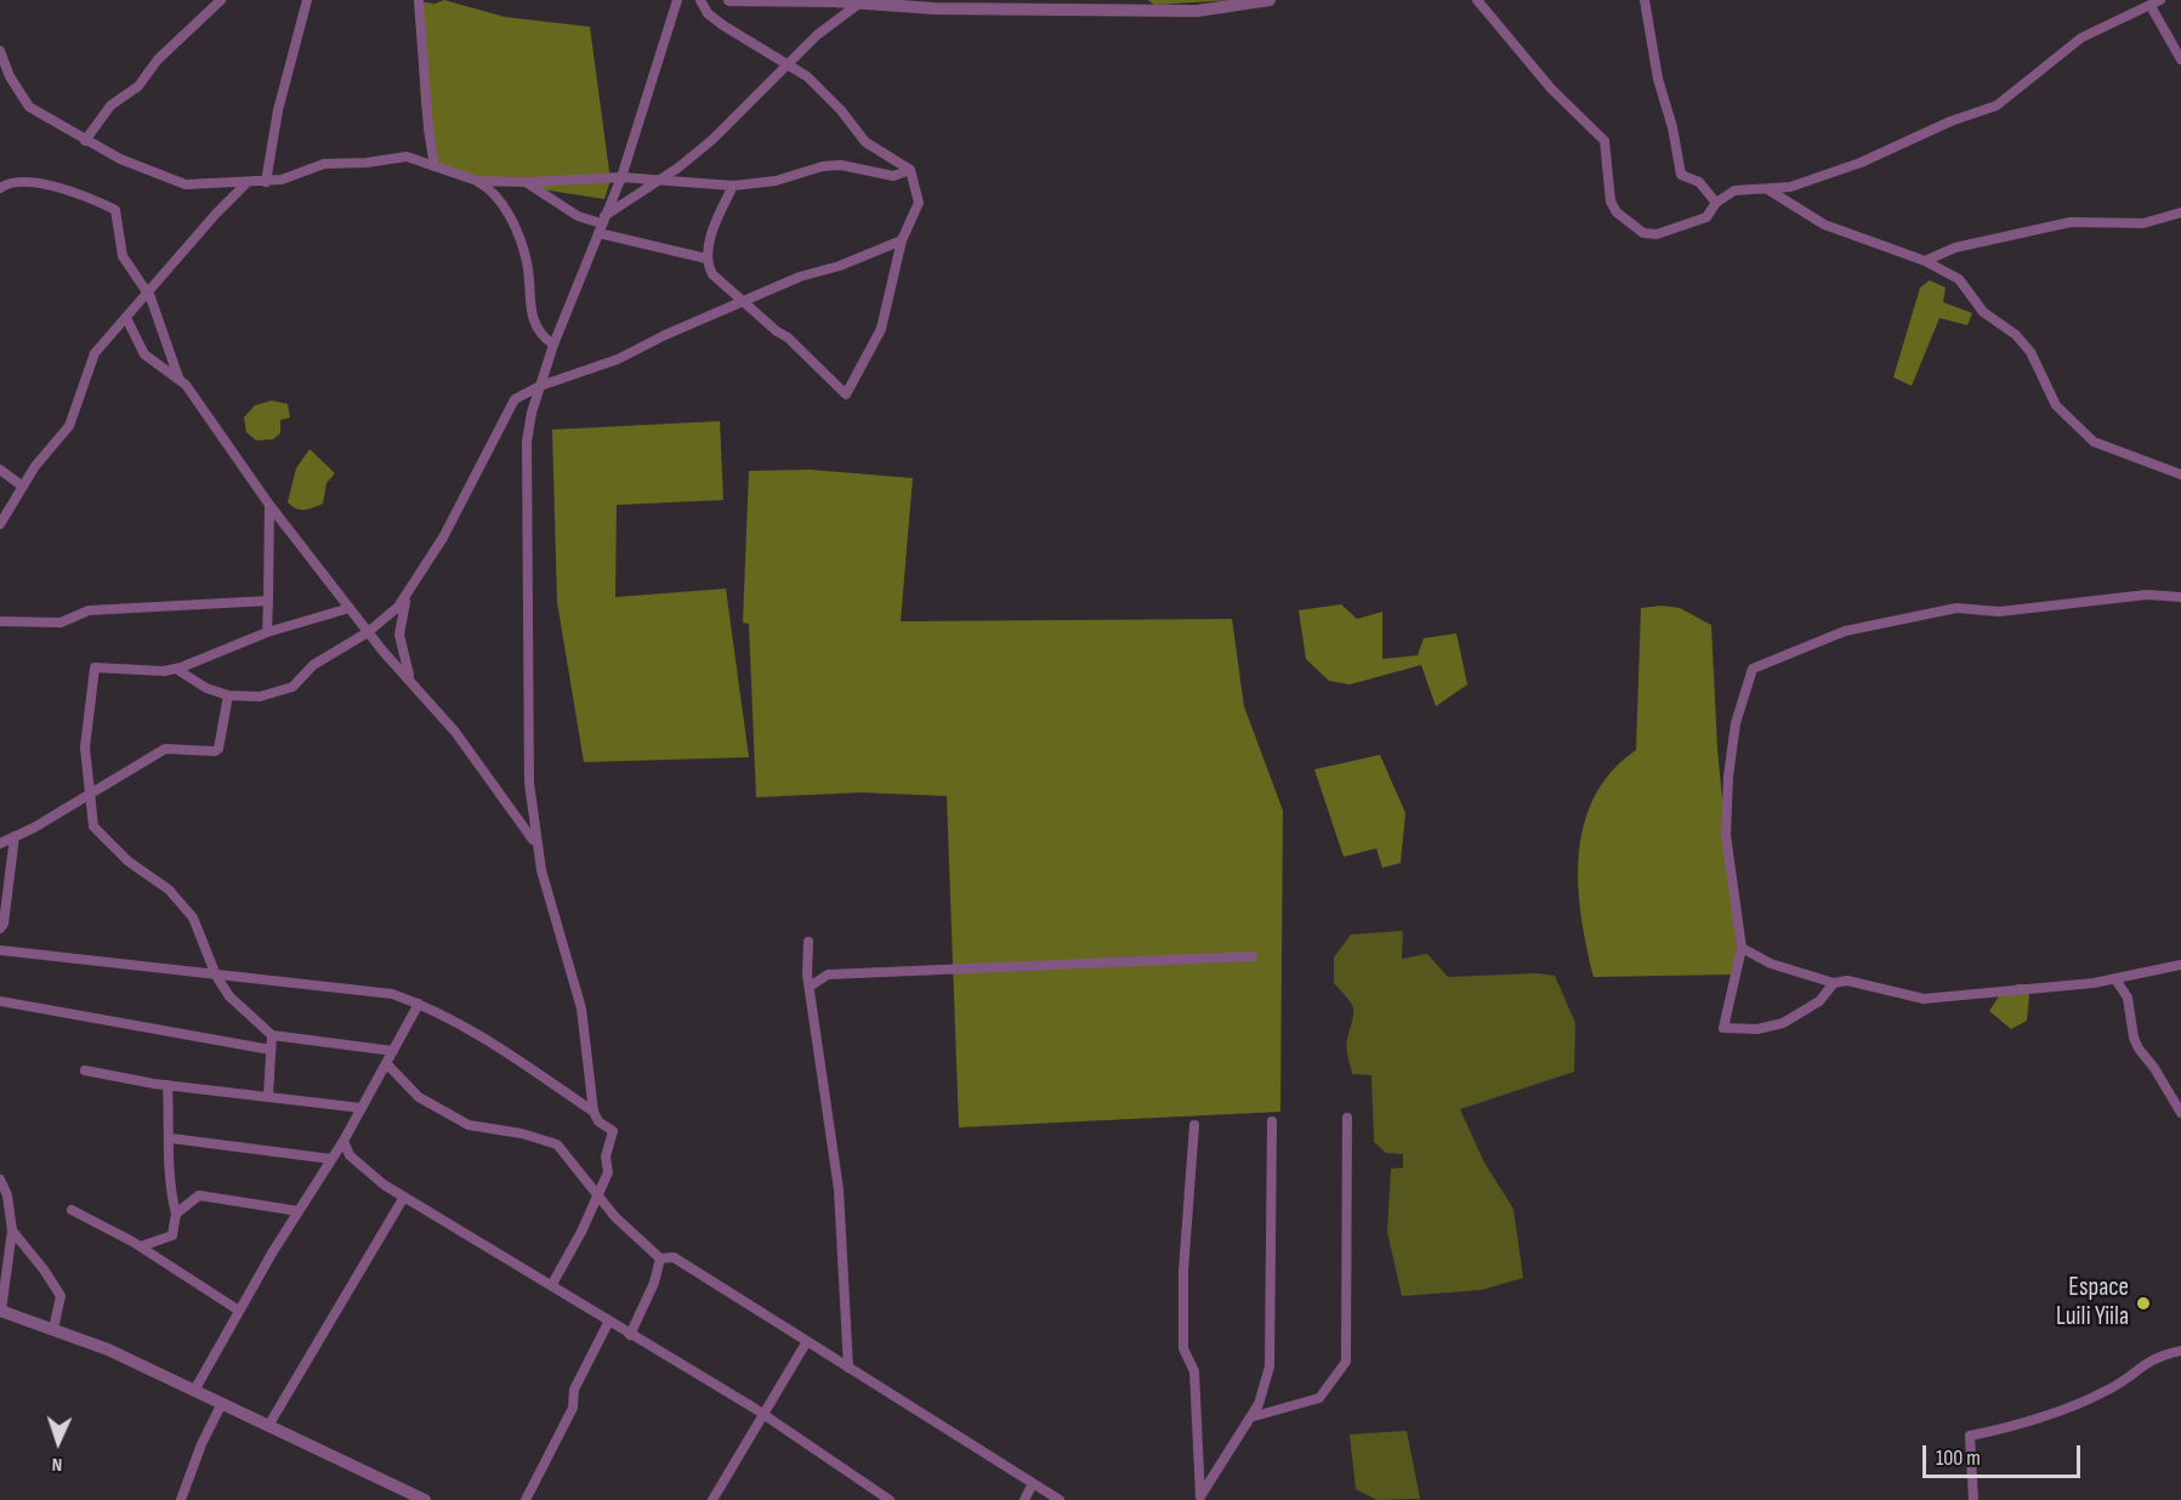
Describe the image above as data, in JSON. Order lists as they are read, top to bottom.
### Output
{
  "places": ["Espace Luili Yiila"],
  "scale_bar": "100 m",
  "north": "bottom"
}
